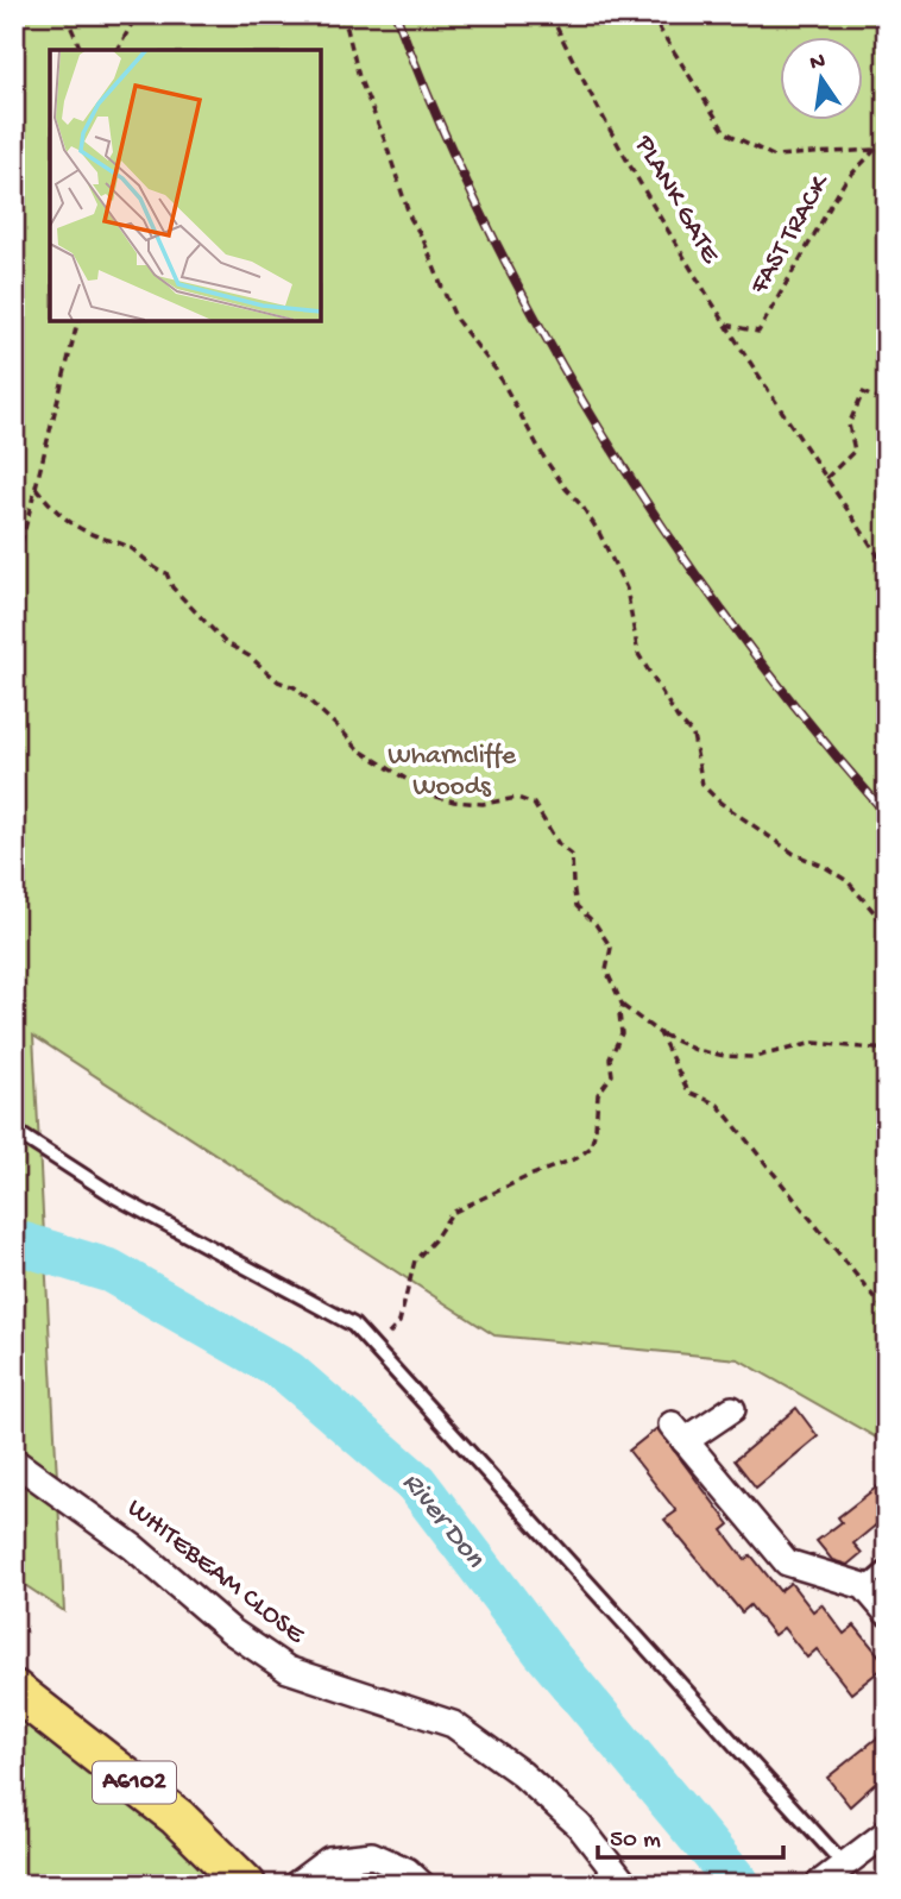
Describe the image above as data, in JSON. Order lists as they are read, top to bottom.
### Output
{
  "streets": {
    "main road": ["A6102"],
    "street": ["WHITEBEAM CLOSE"],
    "path": ["PLANK GATE", "FAST TRACK"]
  },
  "crossings": [
    ["PLANK GATE", "FAST TRACK"]
  ],
  "water": ["River Don"],
  "parks": ["Wharncliffe Woods"],
  "scale_bar": "50 m",
  "north": "top"
}
